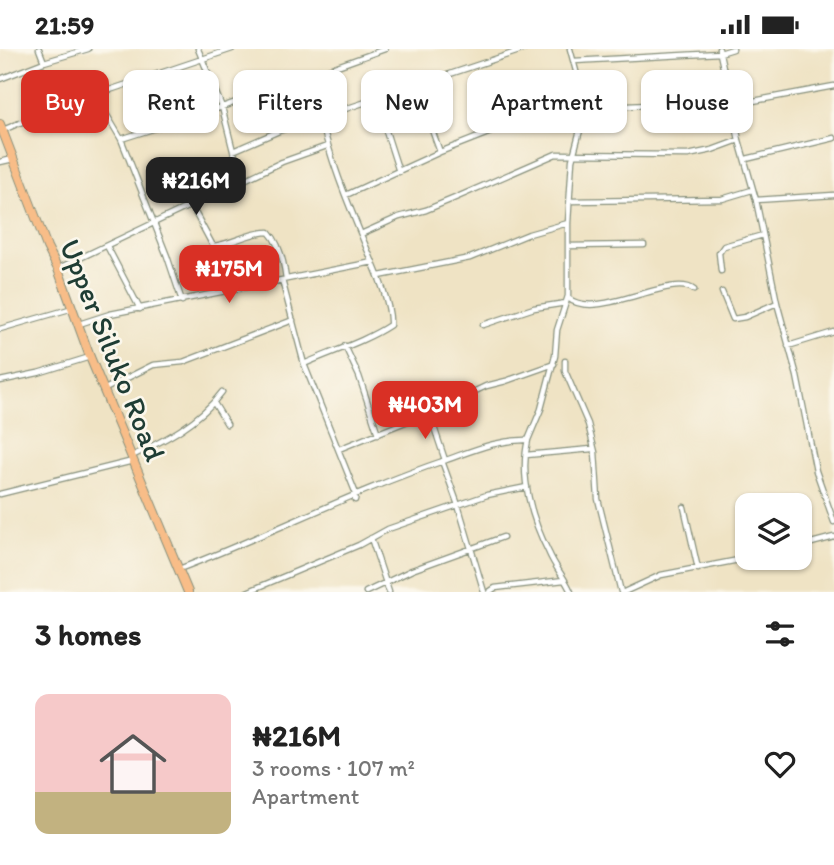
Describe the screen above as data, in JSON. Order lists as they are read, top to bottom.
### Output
{
  "streets": {
    "main road": ["Upper Siluko Road"]
  },
  "page": {
    "status": "21:59",
    "chip": [
      "Buy",
      "Rent",
      "Filters",
      "New",
      "Apartment",
      "House"
    ],
    "price": ["₦216M", "₦175M", "₦403M"],
    "heading": "3 homes",
    "list": [
      {
        "name": "₦216M",
        "note": "3 rooms · 107 m² · Apartment"
      }
    ]
  }
}
